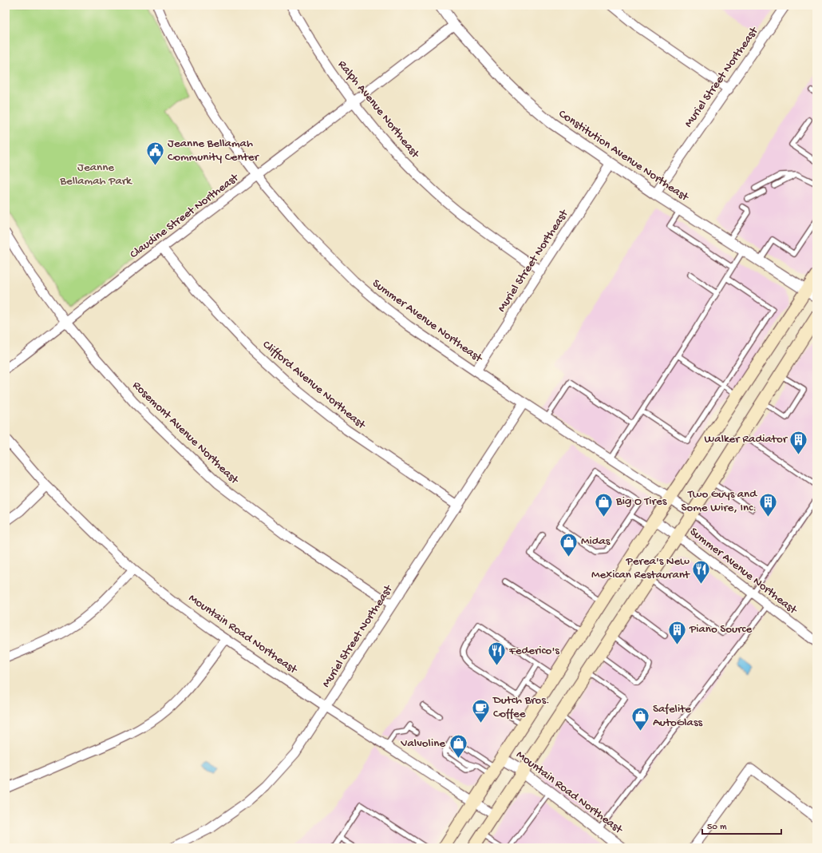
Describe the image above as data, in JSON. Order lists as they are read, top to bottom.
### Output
{
  "streets": {
    "street": [
      "Muriel Street Northeast",
      "Ralph Avenue Northeast",
      "Constitution Avenue Northeast",
      "Claudine Street Northeast",
      "Summer Avenue Northeast",
      "Clifford Avenue Northeast",
      "Rosemont Avenue Northeast",
      "Mountain Road Northeast"
    ]
  },
  "crossings": [
    ["Muriel Street Northeast", "Ralph Avenue Northeast"],
    ["Muriel Street Northeast", "Constitution Avenue Northeast"],
    ["Muriel Street Northeast", "Summer Avenue Northeast"],
    ["Muriel Street Northeast", "Clifford Avenue Northeast"],
    ["Muriel Street Northeast", "Rosemont Avenue Northeast"],
    ["Muriel Street Northeast", "Mountain Road Northeast"],
    ["Ralph Avenue Northeast", "Claudine Street Northeast"],
    ["Constitution Avenue Northeast", "Claudine Street Northeast"],
    ["Claudine Street Northeast", "Summer Avenue Northeast"],
    ["Claudine Street Northeast", "Clifford Avenue Northeast"],
    ["Claudine Street Northeast", "Rosemont Avenue Northeast"]
  ],
  "parks": ["Jeanne Bellamah Park"],
  "places": {
    "public building": ["Jeanne Bellamah Community Center"],
    "building": ["Walker Radiator", "Two Guys and Some Wire, Inc.", "Piano Source"],
    "shop": [
      "Big O Tires",
      "Midas",
      "Safelite AutoGlass",
      "Valvoline"
    ],
    "restaurant": ["Perea's New Mexican Restaurant", "Federico's"],
    "cafe": ["Dutch Bros. Coffee"]
  },
  "scale_bar": "50 m"
}
